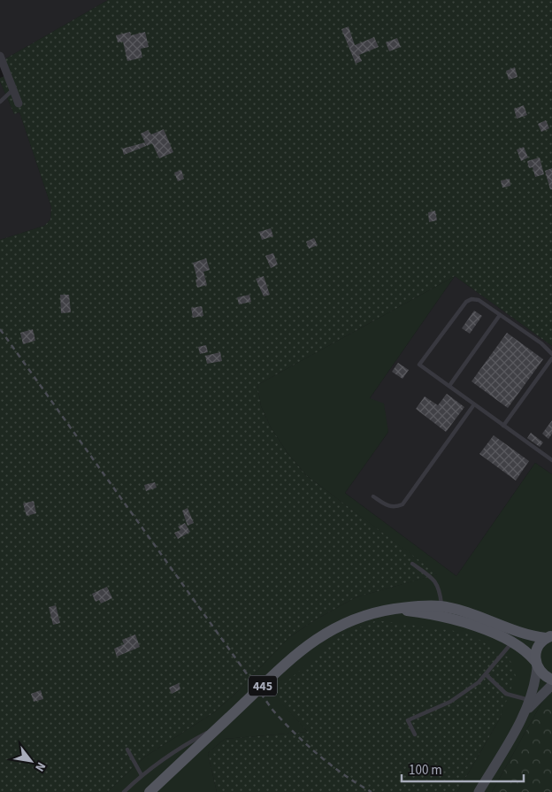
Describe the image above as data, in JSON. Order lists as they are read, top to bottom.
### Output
{
  "streets": {
    "main road": ["445"]
  },
  "scale_bar": "100 m",
  "north": "bottom right"
}
